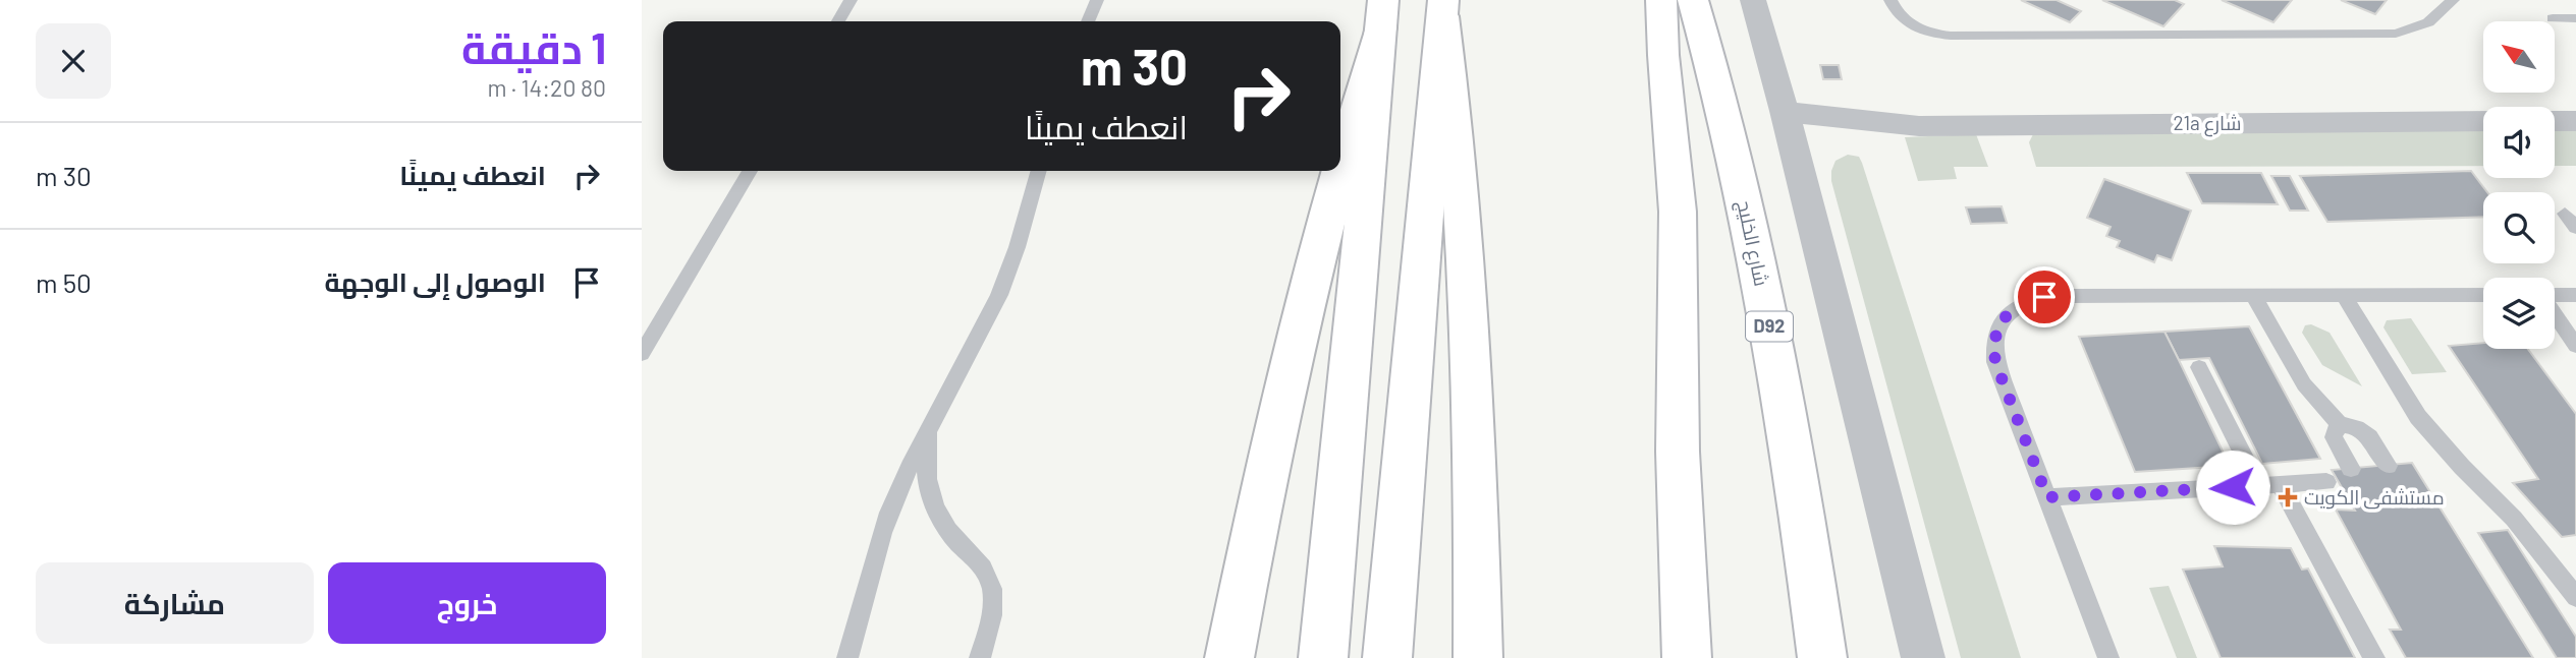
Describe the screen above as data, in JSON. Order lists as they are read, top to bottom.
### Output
{
  "streets": {
    "main road": ["شارع الخليج", "D92"],
    "street": ["21a شارع"]
  },
  "places": {
    "health": ["مستشفى الكويت"]
  },
  "north": "top left",
  "page": {
    "heading": ["1 دقيقة", "80 m · 14:20"],
    "turn": ["30 m", "انعطف يمينًا"],
    "list": [
      {
        "name": "انعطف يمينًا",
        "value": "30 m"
      },
      {
        "name": "الوصول إلى الوجهة",
        "value": "50 m"
      }
    ],
    "buttons": ["خروج", "مشاركة"]
  }
}
